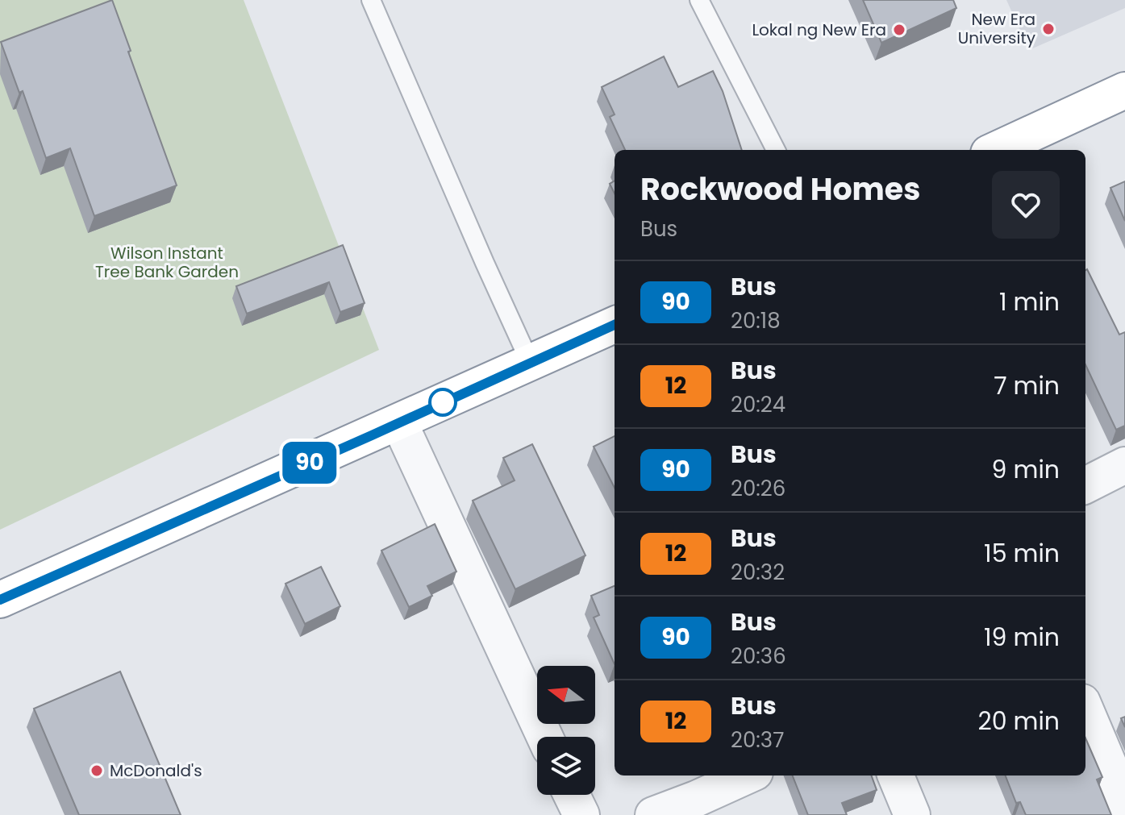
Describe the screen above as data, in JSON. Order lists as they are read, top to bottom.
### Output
{
  "parks": ["Wilson Instant Tree Bank Garden"],
  "places": ["New Era University", "Lokal ng New Era", "McDonald's"],
  "lines": ["bus line 90"],
  "north": "left",
  "page": {
    "on_map": "90",
    "heading": ["Rockwood Homes", "Bus"],
    "list": [
      {
        "mark": "90",
        "name": "Bus",
        "note": "20:18",
        "value": "1 min"
      },
      {
        "mark": "12",
        "name": "Bus",
        "note": "20:24",
        "value": "7 min"
      },
      {
        "mark": "90",
        "name": "Bus",
        "note": "20:26",
        "value": "9 min"
      },
      {
        "mark": "12",
        "name": "Bus",
        "note": "20:32",
        "value": "15 min"
      },
      {
        "mark": "90",
        "name": "Bus",
        "note": "20:36",
        "value": "19 min"
      },
      {
        "mark": "12",
        "name": "Bus",
        "note": "20:37",
        "value": "20 min"
      }
    ]
  }
}
